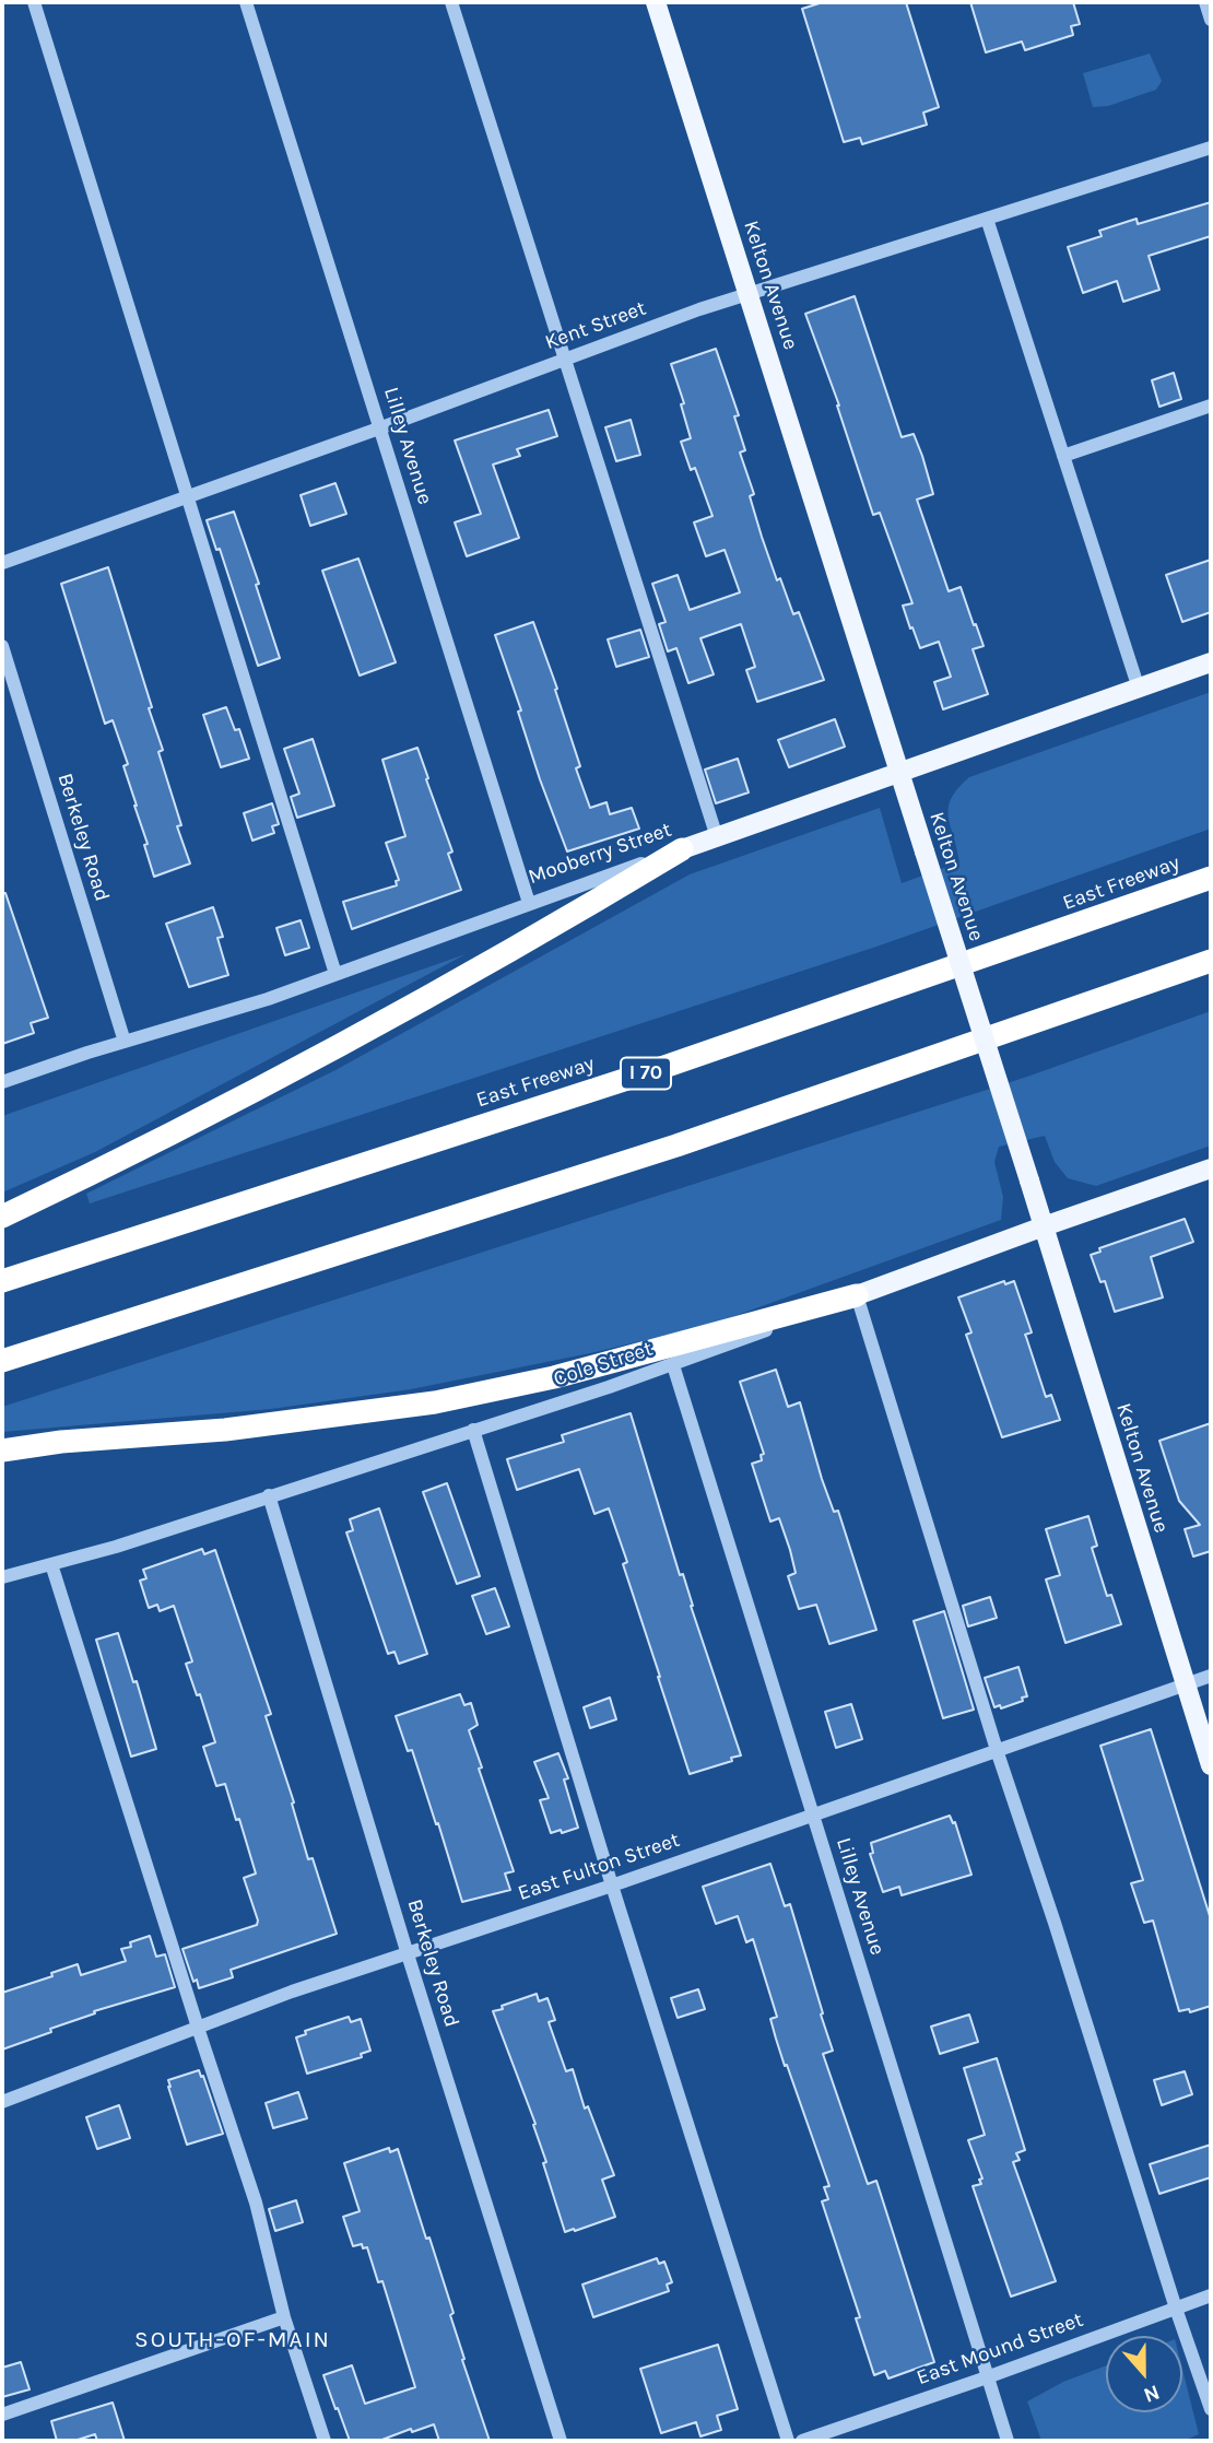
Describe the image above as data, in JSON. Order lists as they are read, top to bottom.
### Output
{
  "streets": {
    "highway": ["East Freeway", "I 70"],
    "main road": ["Kelton Avenue", "Mooberry Street", "Cole Street"],
    "street": [
      "Kent Street",
      "Lilley Avenue",
      "Berkeley Road",
      "East Fulton Street",
      "East Mound Street"
    ]
  },
  "crossings": [
    ["Kelton Avenue", "Kent Street"],
    ["Kelton Avenue", "Mooberry Street"],
    ["Kelton Avenue", "Cole Street"],
    ["Kelton Avenue", "East Fulton Street"],
    ["Kent Street", "Lilley Avenue"],
    ["Lilley Avenue", "Mooberry Street"],
    ["Lilley Avenue", "Cole Street"],
    ["Lilley Avenue", "East Fulton Street"],
    ["Lilley Avenue", "East Mound Street"],
    ["Berkeley Road", "Mooberry Street"],
    ["Berkeley Road", "Cole Street"],
    ["Berkeley Road", "East Fulton Street"]
  ],
  "districts": ["SOUTH-OF-MAIN"],
  "north": "bottom"
}
